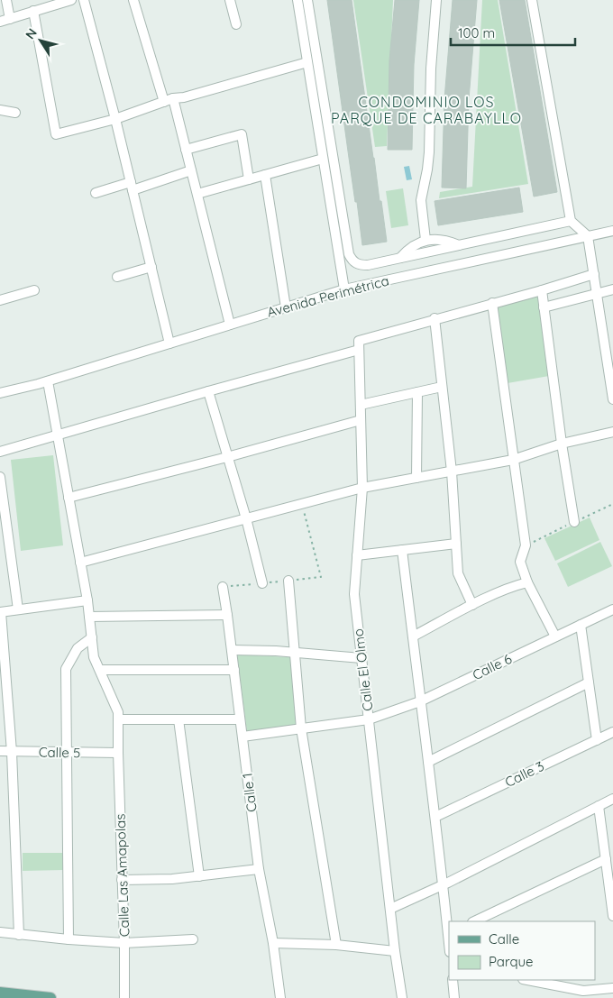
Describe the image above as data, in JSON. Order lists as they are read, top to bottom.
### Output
{
  "streets": {
    "street": [
      "Avenida Perimétrica",
      "Calle 6",
      "Calle El Olmo",
      "Calle 5",
      "Calle 3",
      "Calle 1",
      "Calle Las Amapolas"
    ]
  },
  "crossings": [
    ["Avenida Perimétrica", "Calle Las Amapolas"],
    ["Calle 6", "Calle El Olmo"],
    ["Calle 6", "Calle 1"],
    ["Calle 5", "Calle Las Amapolas"]
  ],
  "districts": ["CONDOMINIO LOS PARQUE DE CARABAYLLO"],
  "legend": ["Calle", "Parque"],
  "scale_bar": "100 m",
  "north": "top left"
}
